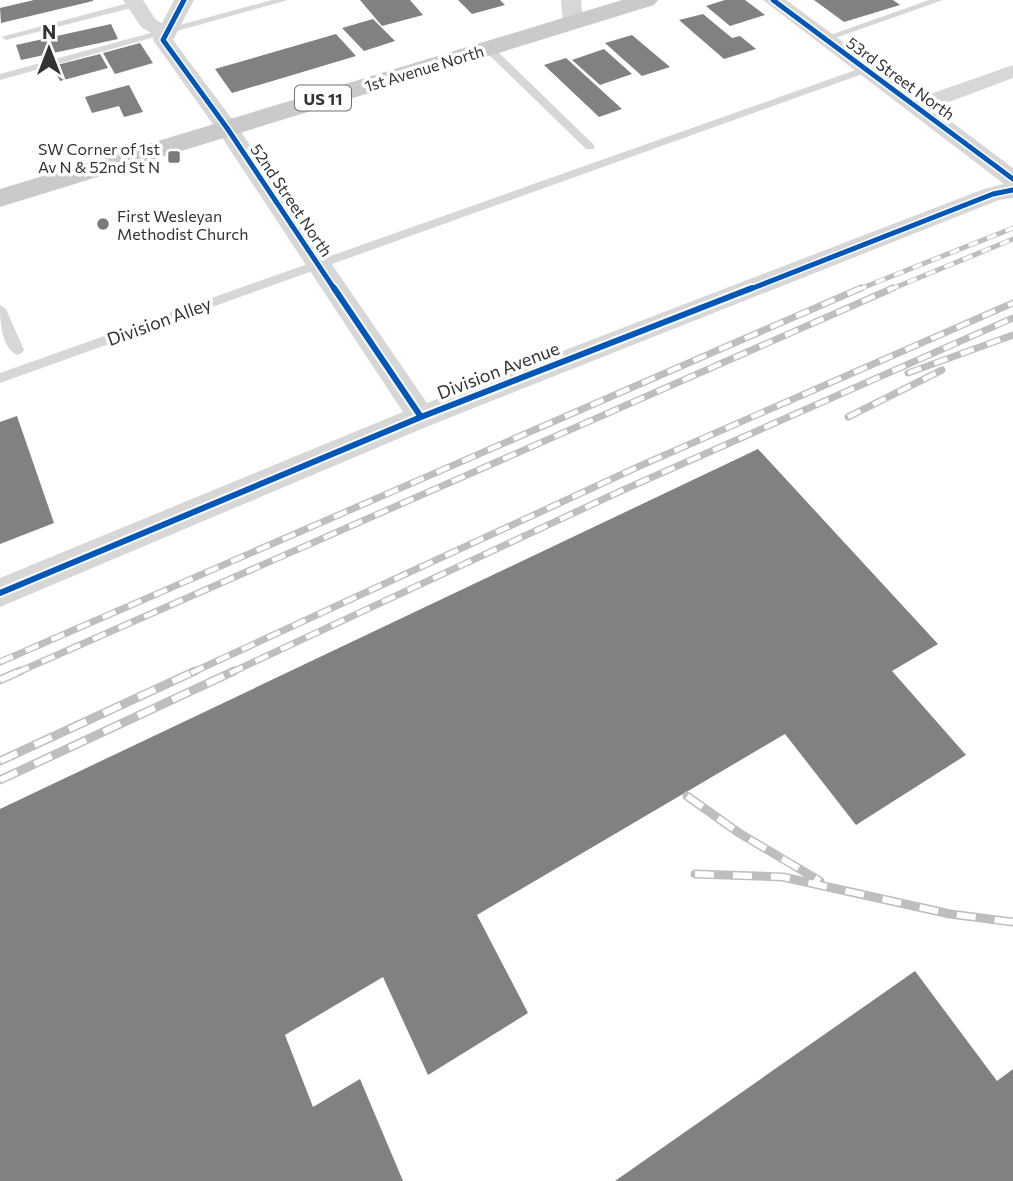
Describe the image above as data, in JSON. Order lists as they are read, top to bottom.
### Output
{
  "streets": {
    "main road": ["1st Avenue North", "US 11"],
    "street": ["53rd Street North", "52nd Street North", "Division Avenue"],
    "lane": ["Division Alley"]
  },
  "crossings": [
    ["1st Avenue North", "52nd Street North"],
    ["53rd Street North", "Division Alley"],
    ["52nd Street North", "Division Alley"],
    ["52nd Street North", "Division Avenue"]
  ],
  "places": {
    "transit": ["SW Corner of 1st Av N & 52nd St N"],
    "other": ["First Wesleyan Methodist Church"]
  },
  "north": "top"
}
